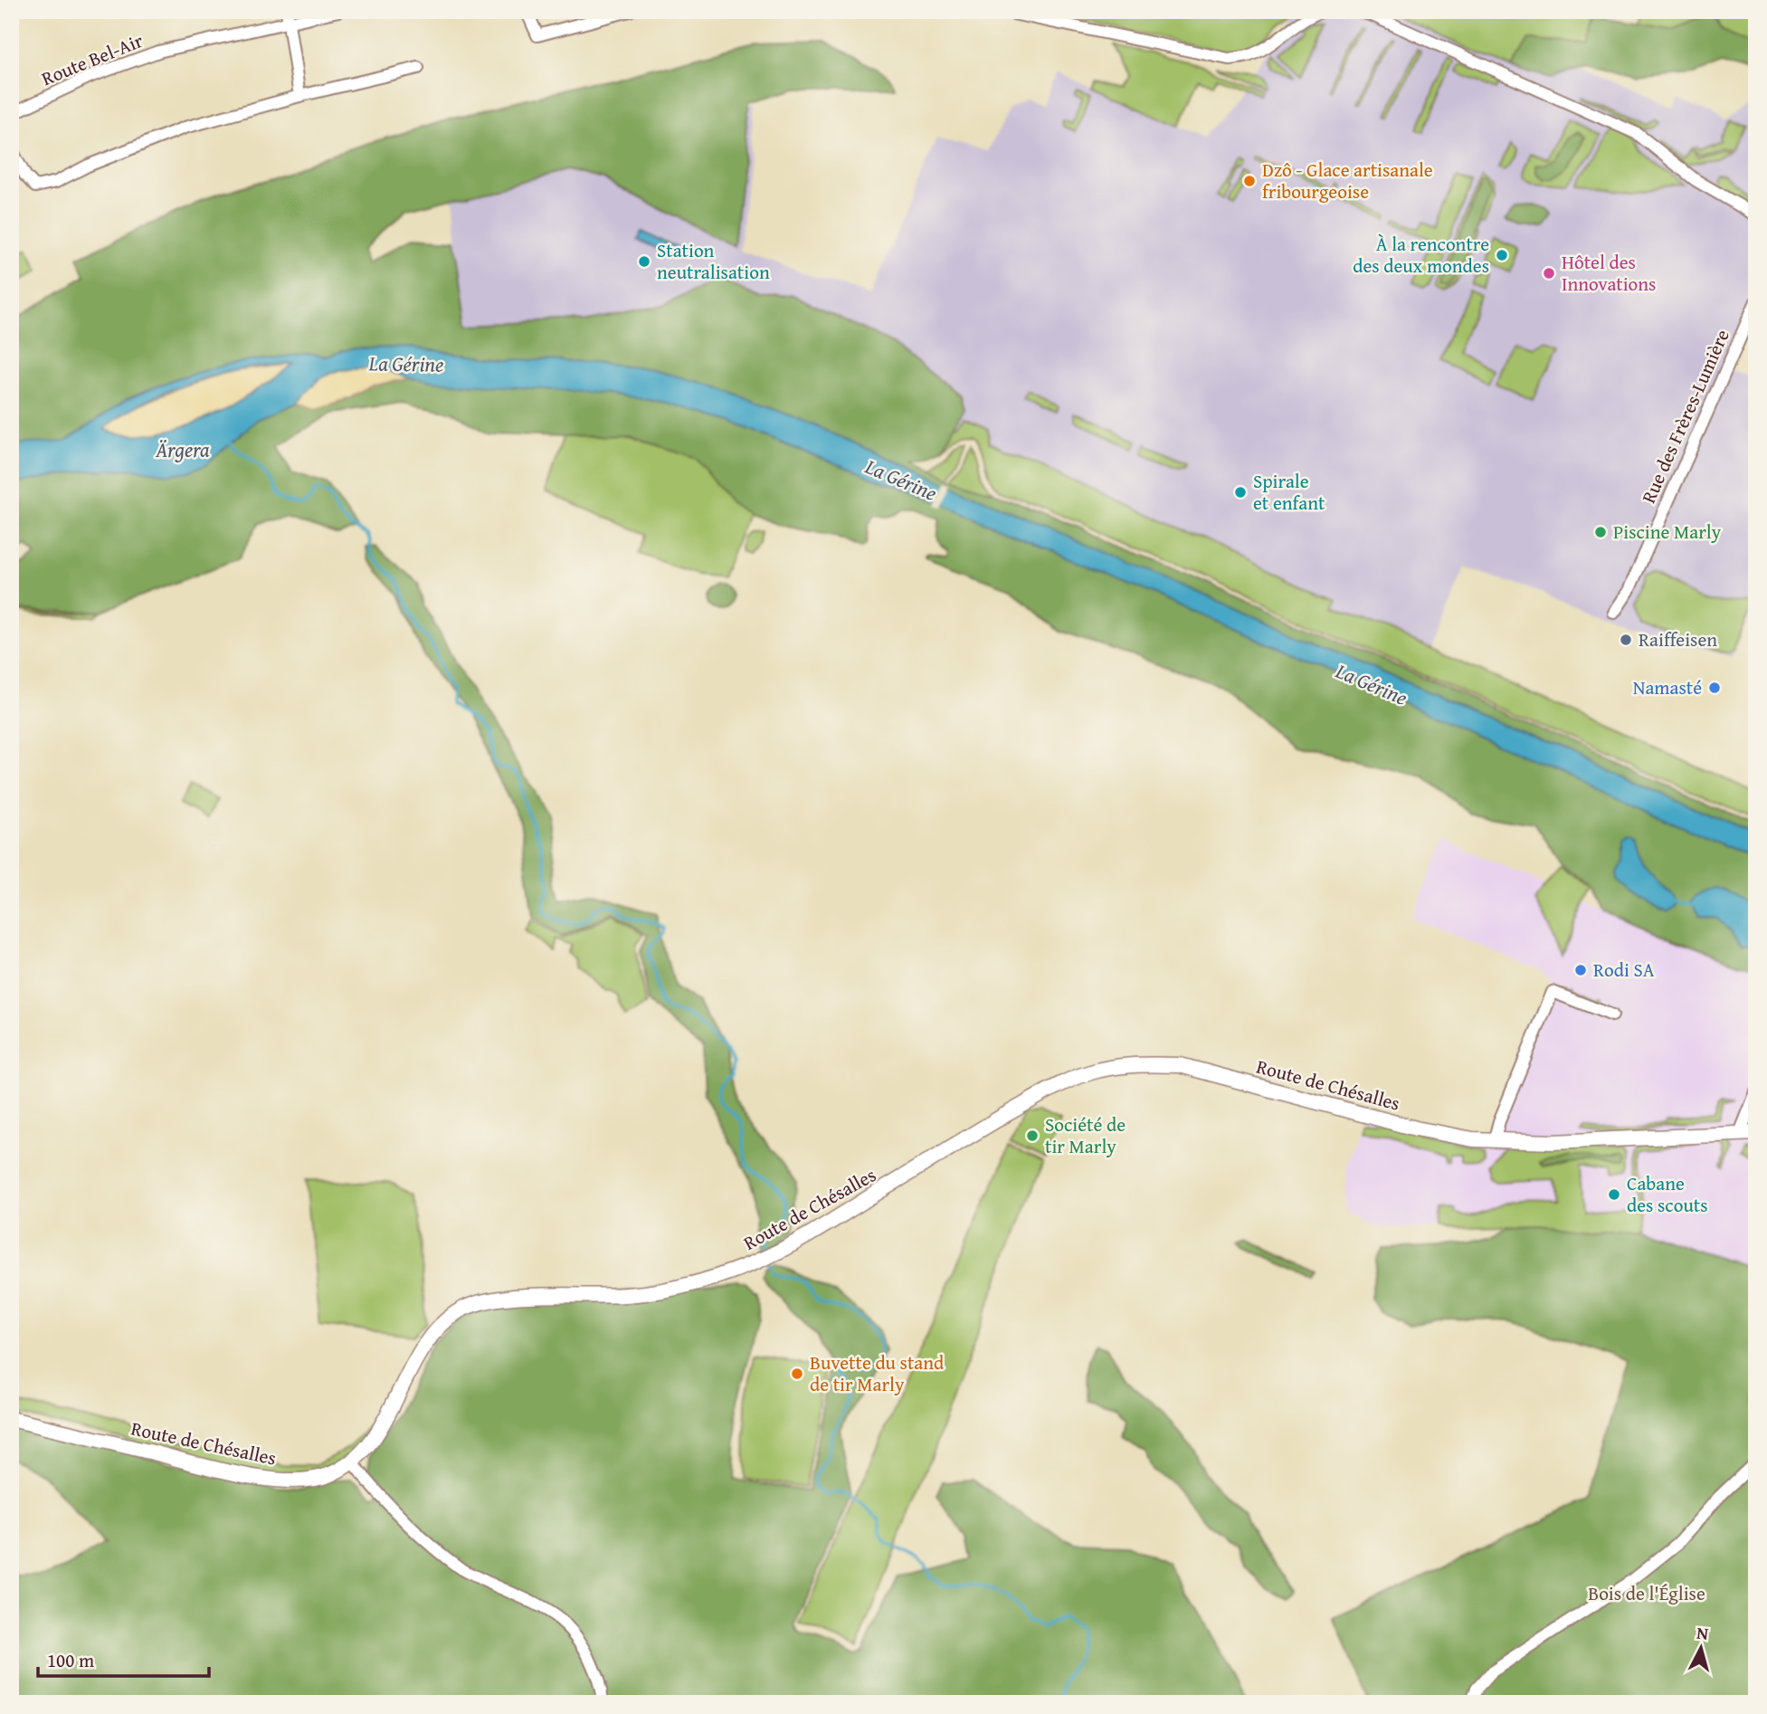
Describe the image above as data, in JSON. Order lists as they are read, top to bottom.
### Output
{
  "streets": {
    "street": ["Route Bel-Air", "Rue des Frères-Lumière", "Route de Chésalles"]
  },
  "water": ["La Gérine", "Ärgera"],
  "parks": ["Bois de l'Église"],
  "places": [
    "Dzô - Glace artisanale fribourgeoise",
    "À la rencontre des deux mondes",
    "Station neutralisation",
    "Hôtel des Innovations",
    "Spirale et enfant",
    "Piscine Marly",
    "Raiffeisen",
    "Namasté",
    "Rodi SA",
    "Société de tir Marly",
    "Cabane des scouts",
    "Buvette du stand de tir Marly"
  ],
  "scale_bar": "100 m",
  "north": "top"
}
